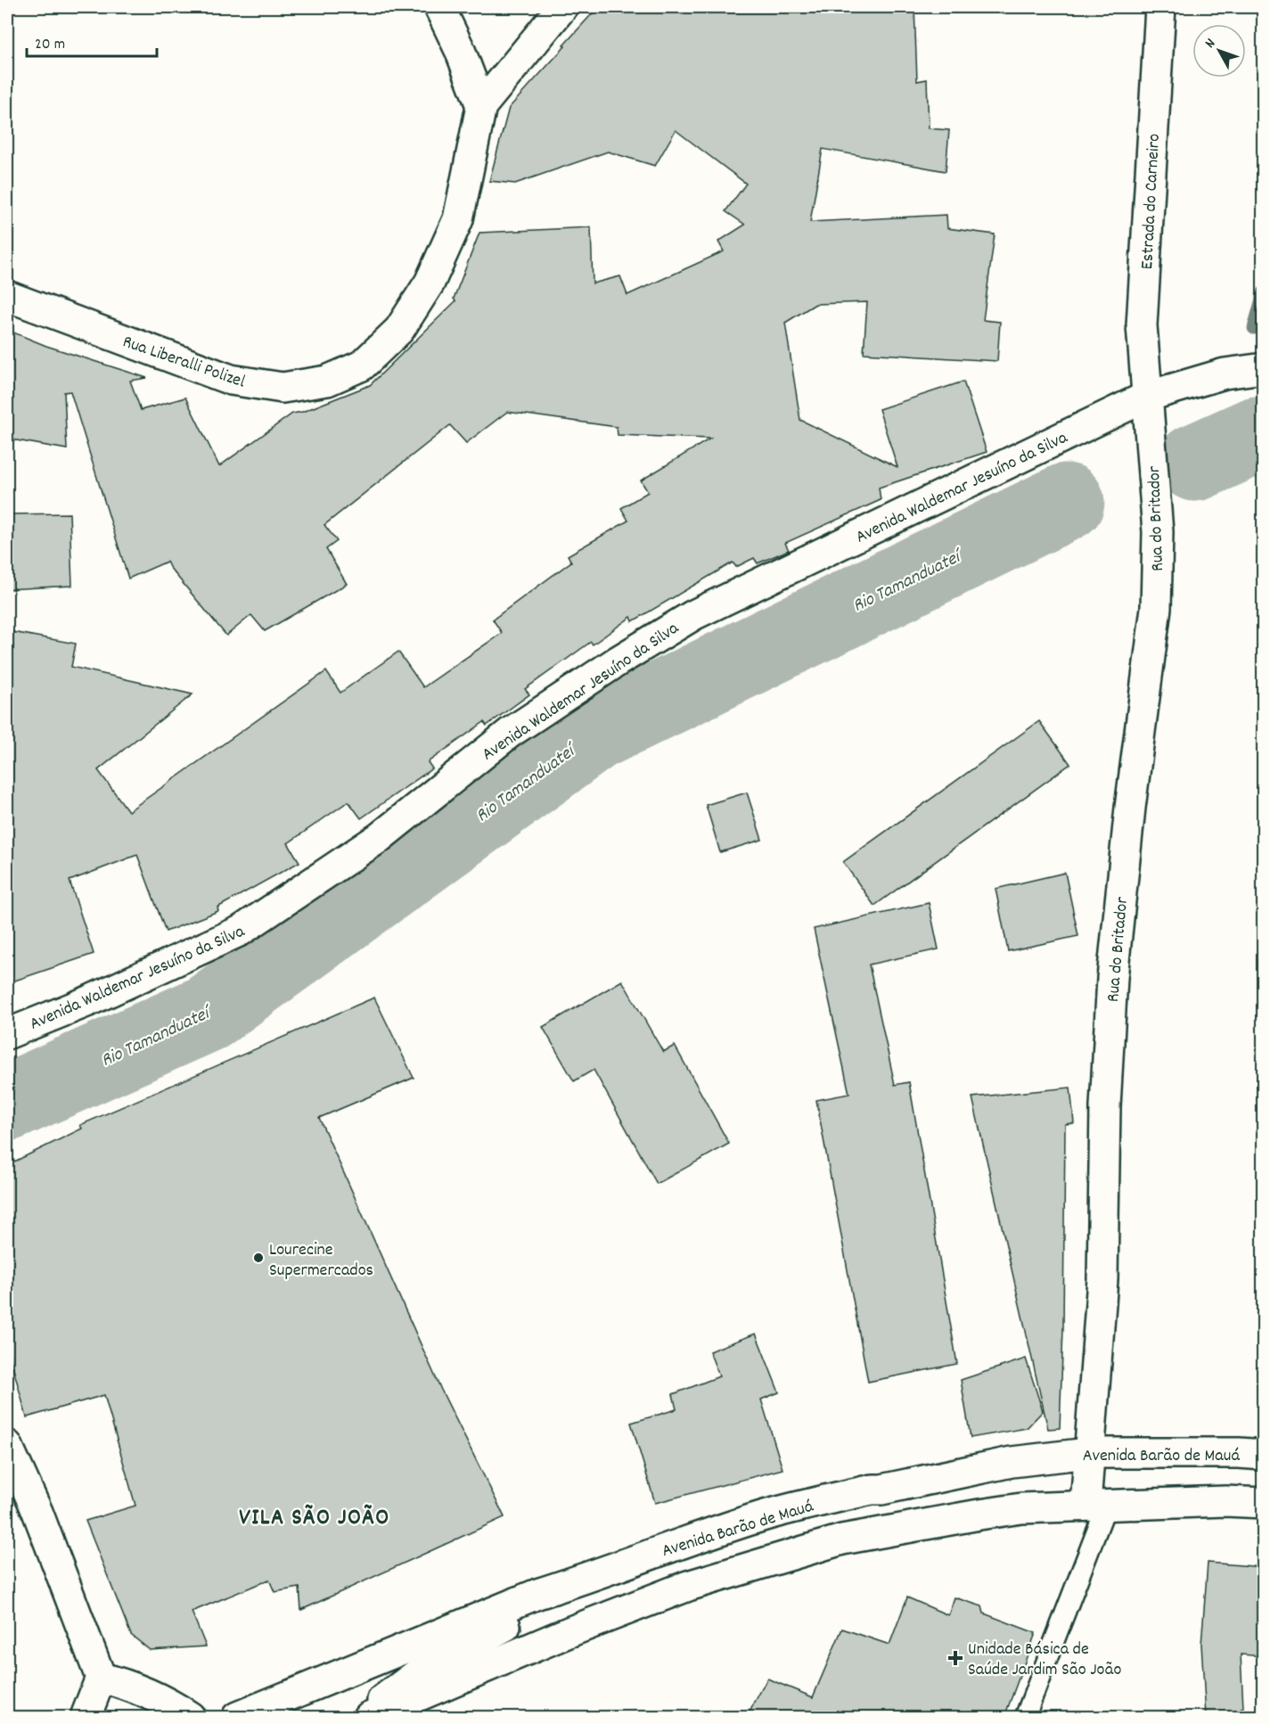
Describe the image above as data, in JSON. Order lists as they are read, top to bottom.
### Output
{
  "streets": {
    "street": [
      "Estrada do Carneiro",
      "Rua Liberalli Polizel",
      "Avenida Waldemar Jesuíno da Silva",
      "Rua do Britador",
      "Avenida Barão de Mauá"
    ]
  },
  "crossings": [
    ["Estrada do Carneiro", "Avenida Waldemar Jesuíno da Silva"],
    ["Estrada do Carneiro", "Rua do Britador"],
    ["Avenida Waldemar Jesuíno da Silva", "Rua do Britador"],
    ["Rua do Britador", "Avenida Barão de Mauá"]
  ],
  "districts": ["VILA SÃO JOÃO"],
  "water": ["Rio Tamanduateí"],
  "places": {
    "other": ["Lourecine Supermercados"],
    "health": ["Unidade Básica de Saúde Jardim São João"]
  },
  "scale_bar": "20 m",
  "north": "top left"
}
